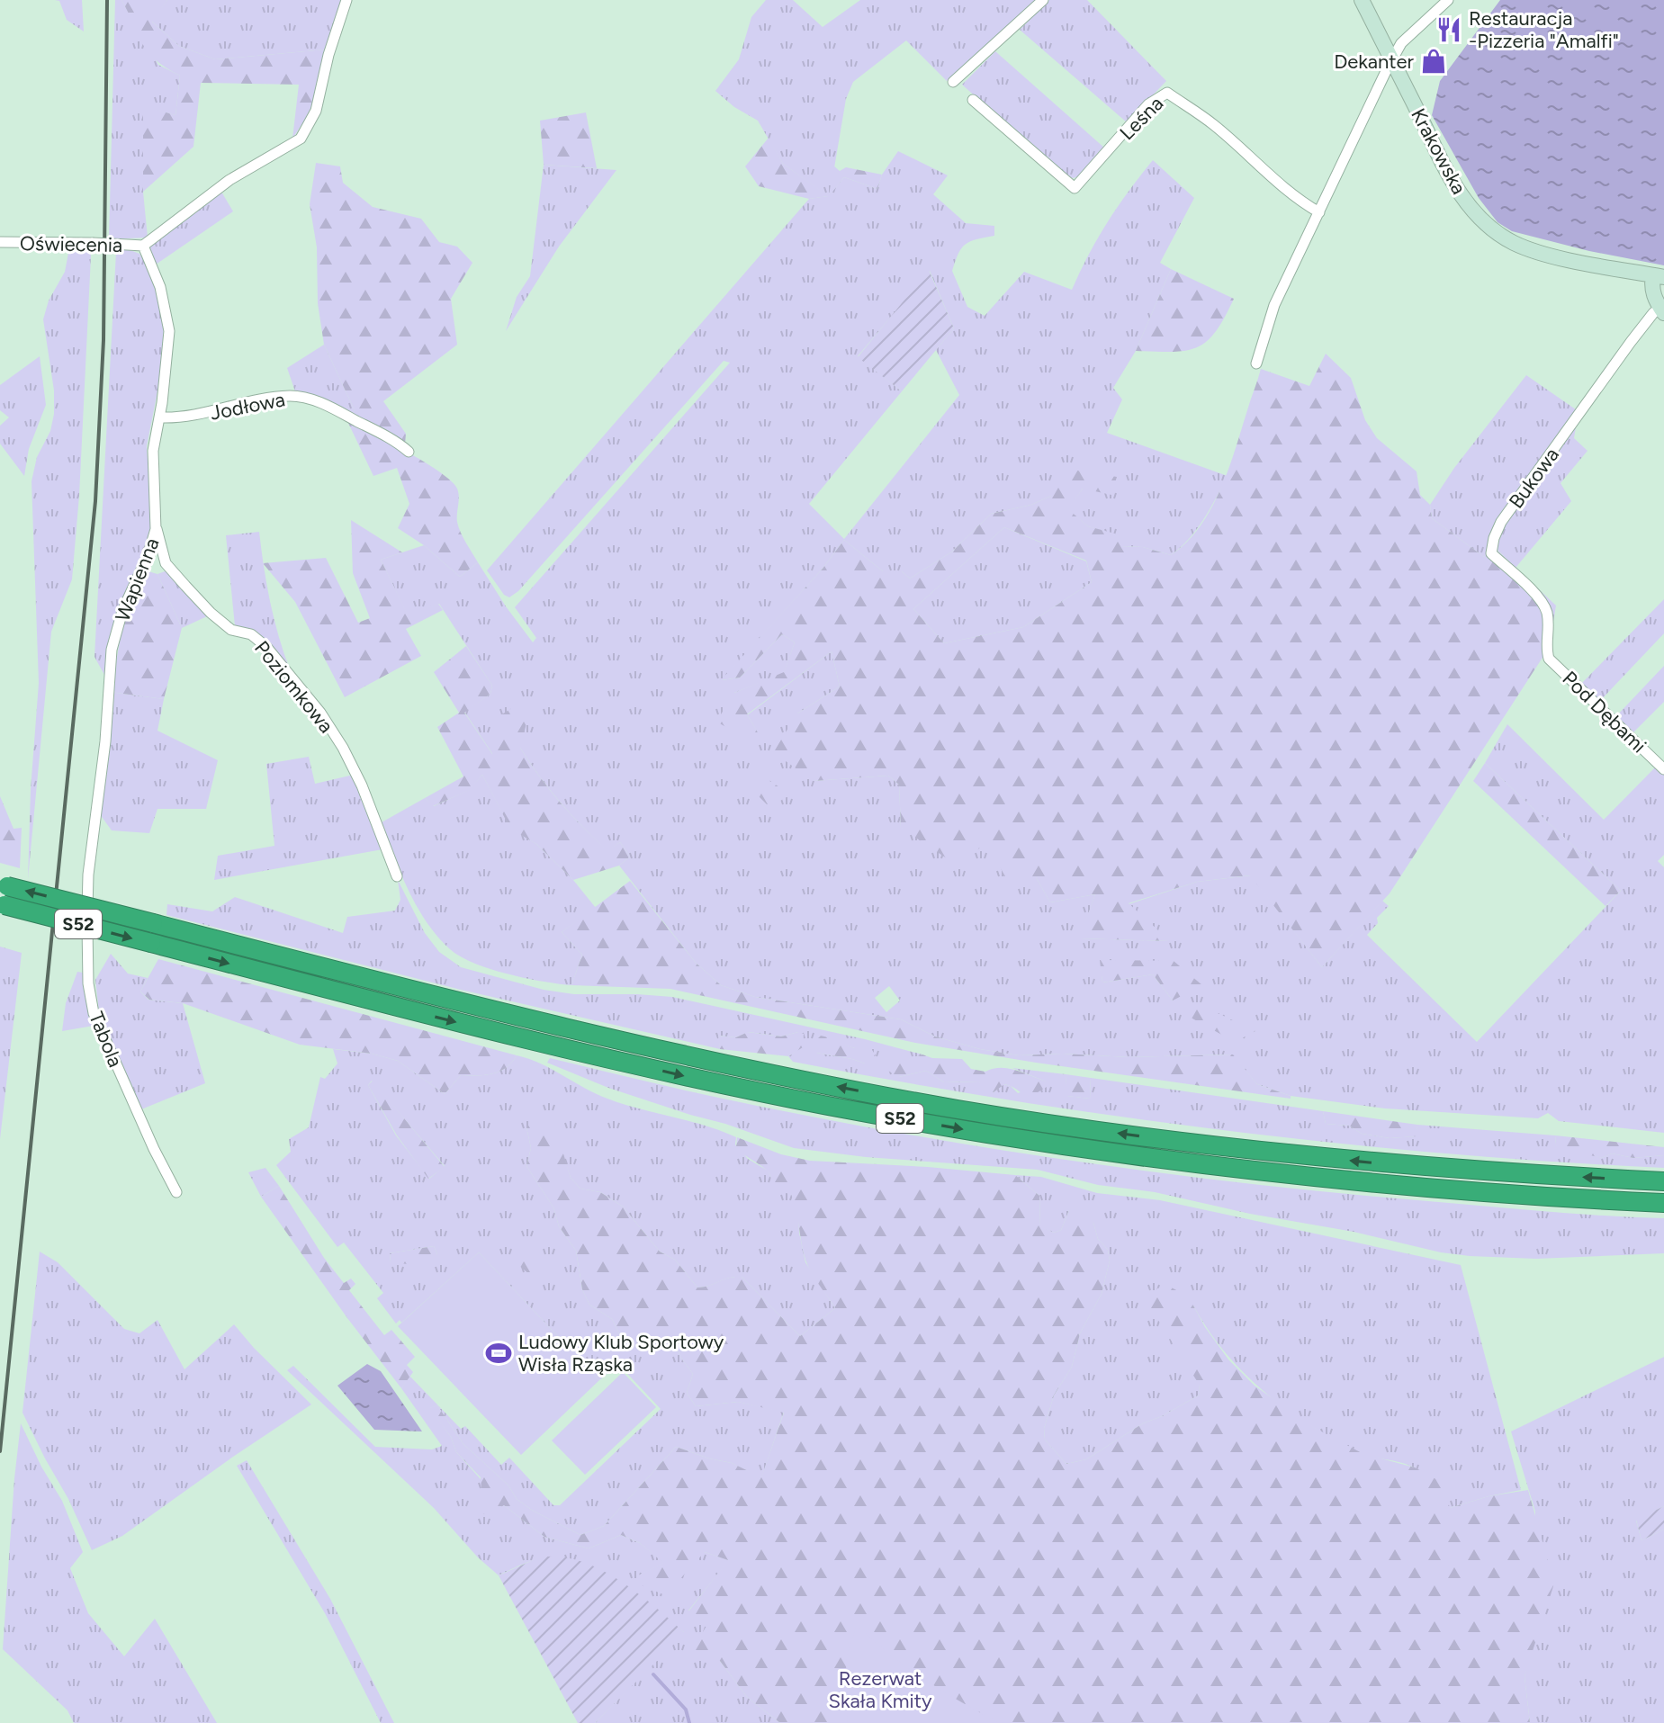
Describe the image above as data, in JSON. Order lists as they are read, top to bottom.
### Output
{
  "streets": {
    "highway": ["S52"],
    "street": [
      "Leśna",
      "Krakowska",
      "Oświecenia",
      "Jodłowa",
      "Bukowa",
      "Wapienna",
      "Poziomkowa",
      "Pod Dębami",
      "Tabola"
    ]
  },
  "crossings": [
    ["Oświecenia", "Wapienna"],
    ["Jodłowa", "Wapienna"],
    ["Bukowa", "Pod Dębami"],
    ["Wapienna", "Poziomkowa"],
    ["Wapienna", "Tabola"]
  ],
  "parks": ["Rezerwat Skała Kmity"],
  "places": {
    "restaurant": ["Restauracja -Pizzeria \"Amalfi\""],
    "shop": ["Dekanter"],
    "sports": ["Ludowy Klub Sportowy Wisła Rząska"]
  }
}
